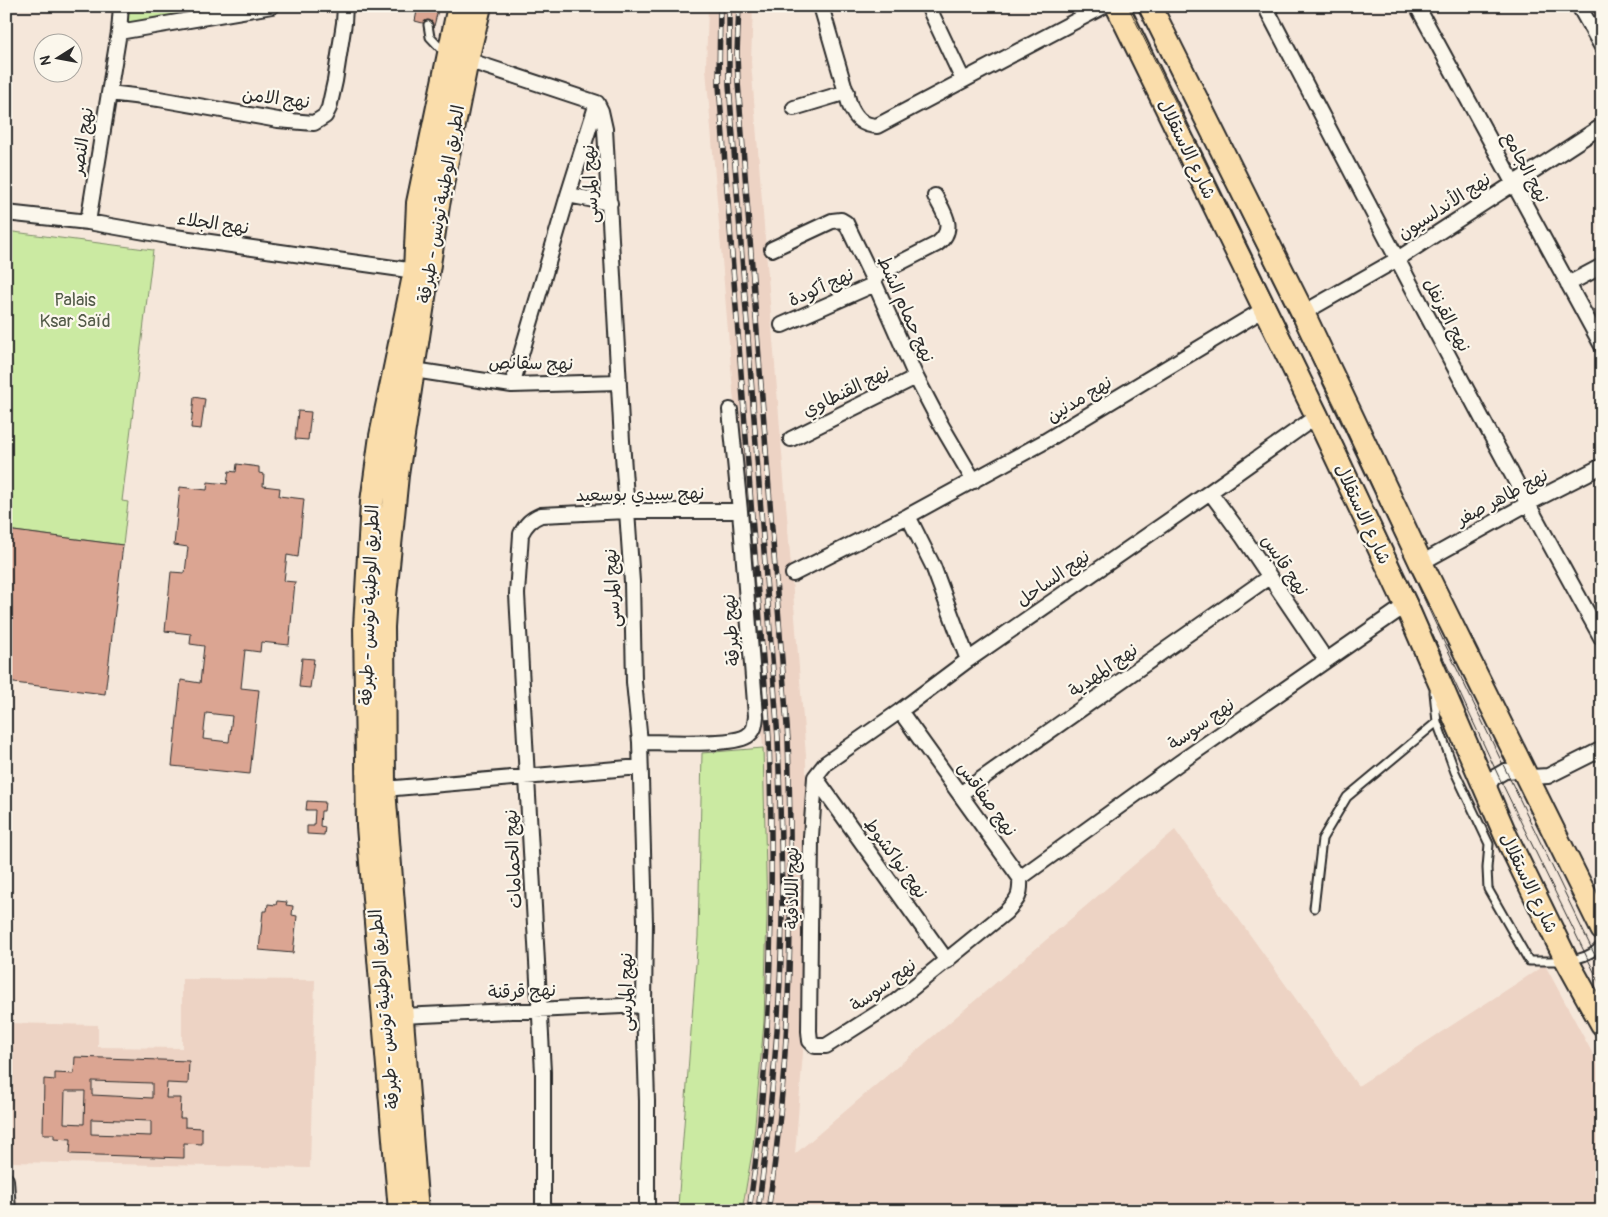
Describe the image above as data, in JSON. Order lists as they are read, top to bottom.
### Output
{
  "streets": {
    "main road": ["شارع الاستقلال", "الطريق الوطنية تونس - طبرقة"],
    "street": [
      "نهج الامن",
      "نهج النصر",
      "نهج الجامع",
      "نهج المرسى",
      "نهج الأندلسيون",
      "نهج الجلاء",
      "نهج أكودة",
      "نهج حمام الشط",
      "نهج القرنفل",
      "نهج سقانص",
      "نهج القنطاوي",
      "نهج مدنين",
      "نهج سيدي بوسعيد",
      "نهج طاهر صفر",
      "نهج قابس",
      "نهج الساحل",
      "نهج طبرقة",
      "نهج المهدية",
      "نهج سوسة",
      "نهج صفاقس",
      "نهج نواكشوط",
      "نهج الحمامات",
      "نهج اللاذقية",
      "نهج قرقنة"
    ]
  },
  "crossings": [
    ["نهج الامن", "نهج النصر"],
    ["نهج النصر", "نهج الجلاء"],
    ["شارع الاستقلال", "نهج الأندلسيون"],
    ["شارع الاستقلال", "نهج مدنين"],
    ["شارع الاستقلال", "نهج طاهر صفر"],
    ["شارع الاستقلال", "نهج الساحل"],
    ["شارع الاستقلال", "نهج سوسة"],
    ["نهج الجامع", "نهج الأندلسيون"],
    ["نهج المرسى", "نهج سقانص"],
    ["نهج المرسى", "نهج سيدي بوسعيد"],
    ["نهج المرسى", "نهج طبرقة"],
    ["نهج المرسى", "نهج قرقنة"],
    ["الطريق الوطنية تونس - طبرقة", "نهج الجلاء"],
    ["الطريق الوطنية تونس - طبرقة", "نهج سقانص"],
    ["الطريق الوطنية تونس - طبرقة", "نهج قرقنة"],
    ["نهج الأندلسيون", "نهج القرنفل"],
    ["نهج أكودة", "نهج حمام الشط"],
    ["نهج حمام الشط", "نهج القنطاوي"],
    ["نهج حمام الشط", "نهج مدنين"],
    ["نهج القرنفل", "نهج طاهر صفر"],
    ["نهج سيدي بوسعيد", "نهج طبرقة"],
    ["نهج سيدي بوسعيد", "نهج الحمامات"],
    ["نهج قابس", "نهج الساحل"],
    ["نهج قابس", "نهج المهدية"],
    ["نهج قابس", "نهج سوسة"],
    ["نهج الساحل", "نهج صفاقس"],
    ["نهج الساحل", "نهج نواكشوط"],
    ["نهج الساحل", "نهج اللاذقية"],
    ["نهج المهدية", "نهج صفاقس"],
    ["نهج سوسة", "نهج صفاقس"],
    ["نهج سوسة", "نهج نواكشوط"],
    ["نهج سوسة", "نهج اللاذقية"],
    ["نهج نواكشوط", "نهج اللاذقية"],
    ["نهج الحمامات", "نهج قرقنة"]
  ],
  "parks": ["Palais Ksar Saïd"],
  "north": "left"
}
